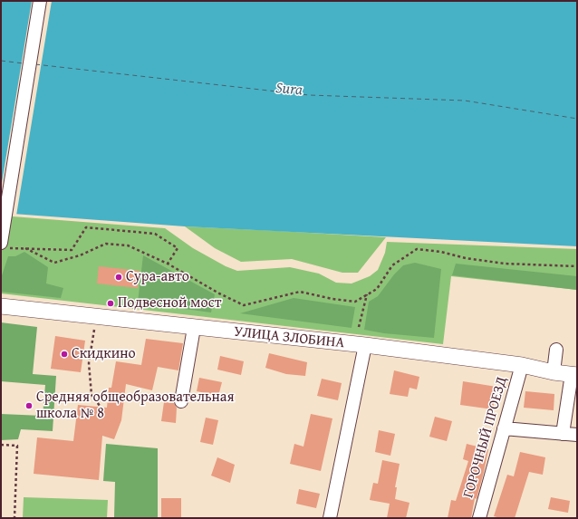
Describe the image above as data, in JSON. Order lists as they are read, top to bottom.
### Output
{
  "streets": {
    "main road": ["УЛИЦА ЗЛОБИНА"],
    "street": ["ГОРОЧНЫЙ ПРОЕЗД"]
  },
  "crossings": [
    ["УЛИЦА ЗЛОБИНА", "ГОРОЧНЫЙ ПРОЕЗД"]
  ],
  "water": ["Sura"],
  "places": [
    "Сура-авто",
    "Подвесной мост",
    "Скидкино",
    "Средняя общеобразовательная школа № 8"
  ]
}
